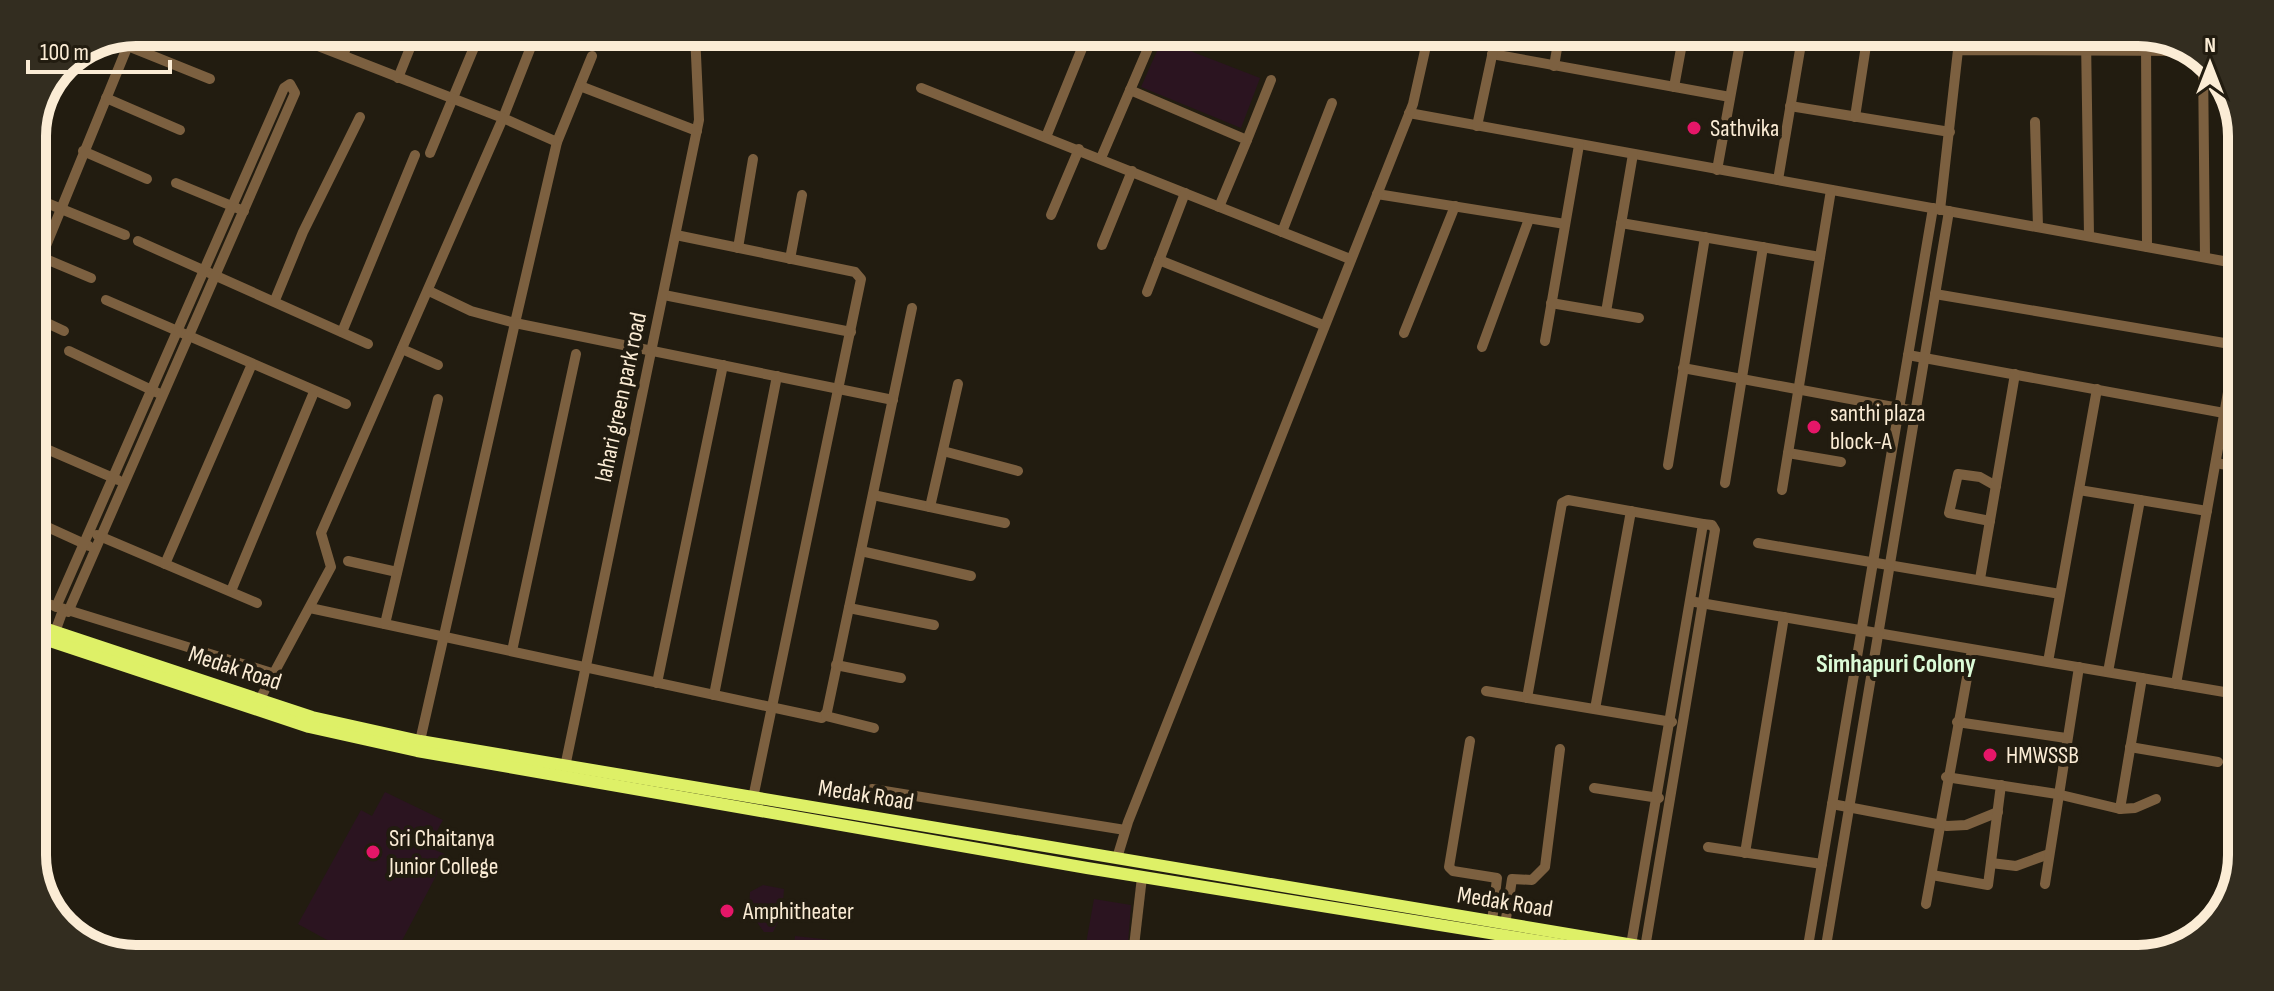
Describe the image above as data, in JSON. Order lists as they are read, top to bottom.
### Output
{
  "streets": {
    "main road": ["Medak Road"],
    "street": ["lahari green park road"]
  },
  "crossings": [
    ["lahari green park road", "Medak Road"]
  ],
  "districts": ["Simhapuri Colony"],
  "places": [
    "Sathvika",
    "santhi plaza block-A",
    "HMWSSB",
    "Sri Chaitanya Junior College",
    "Amphitheater"
  ],
  "scale_bar": "100 m",
  "north": "top"
}
